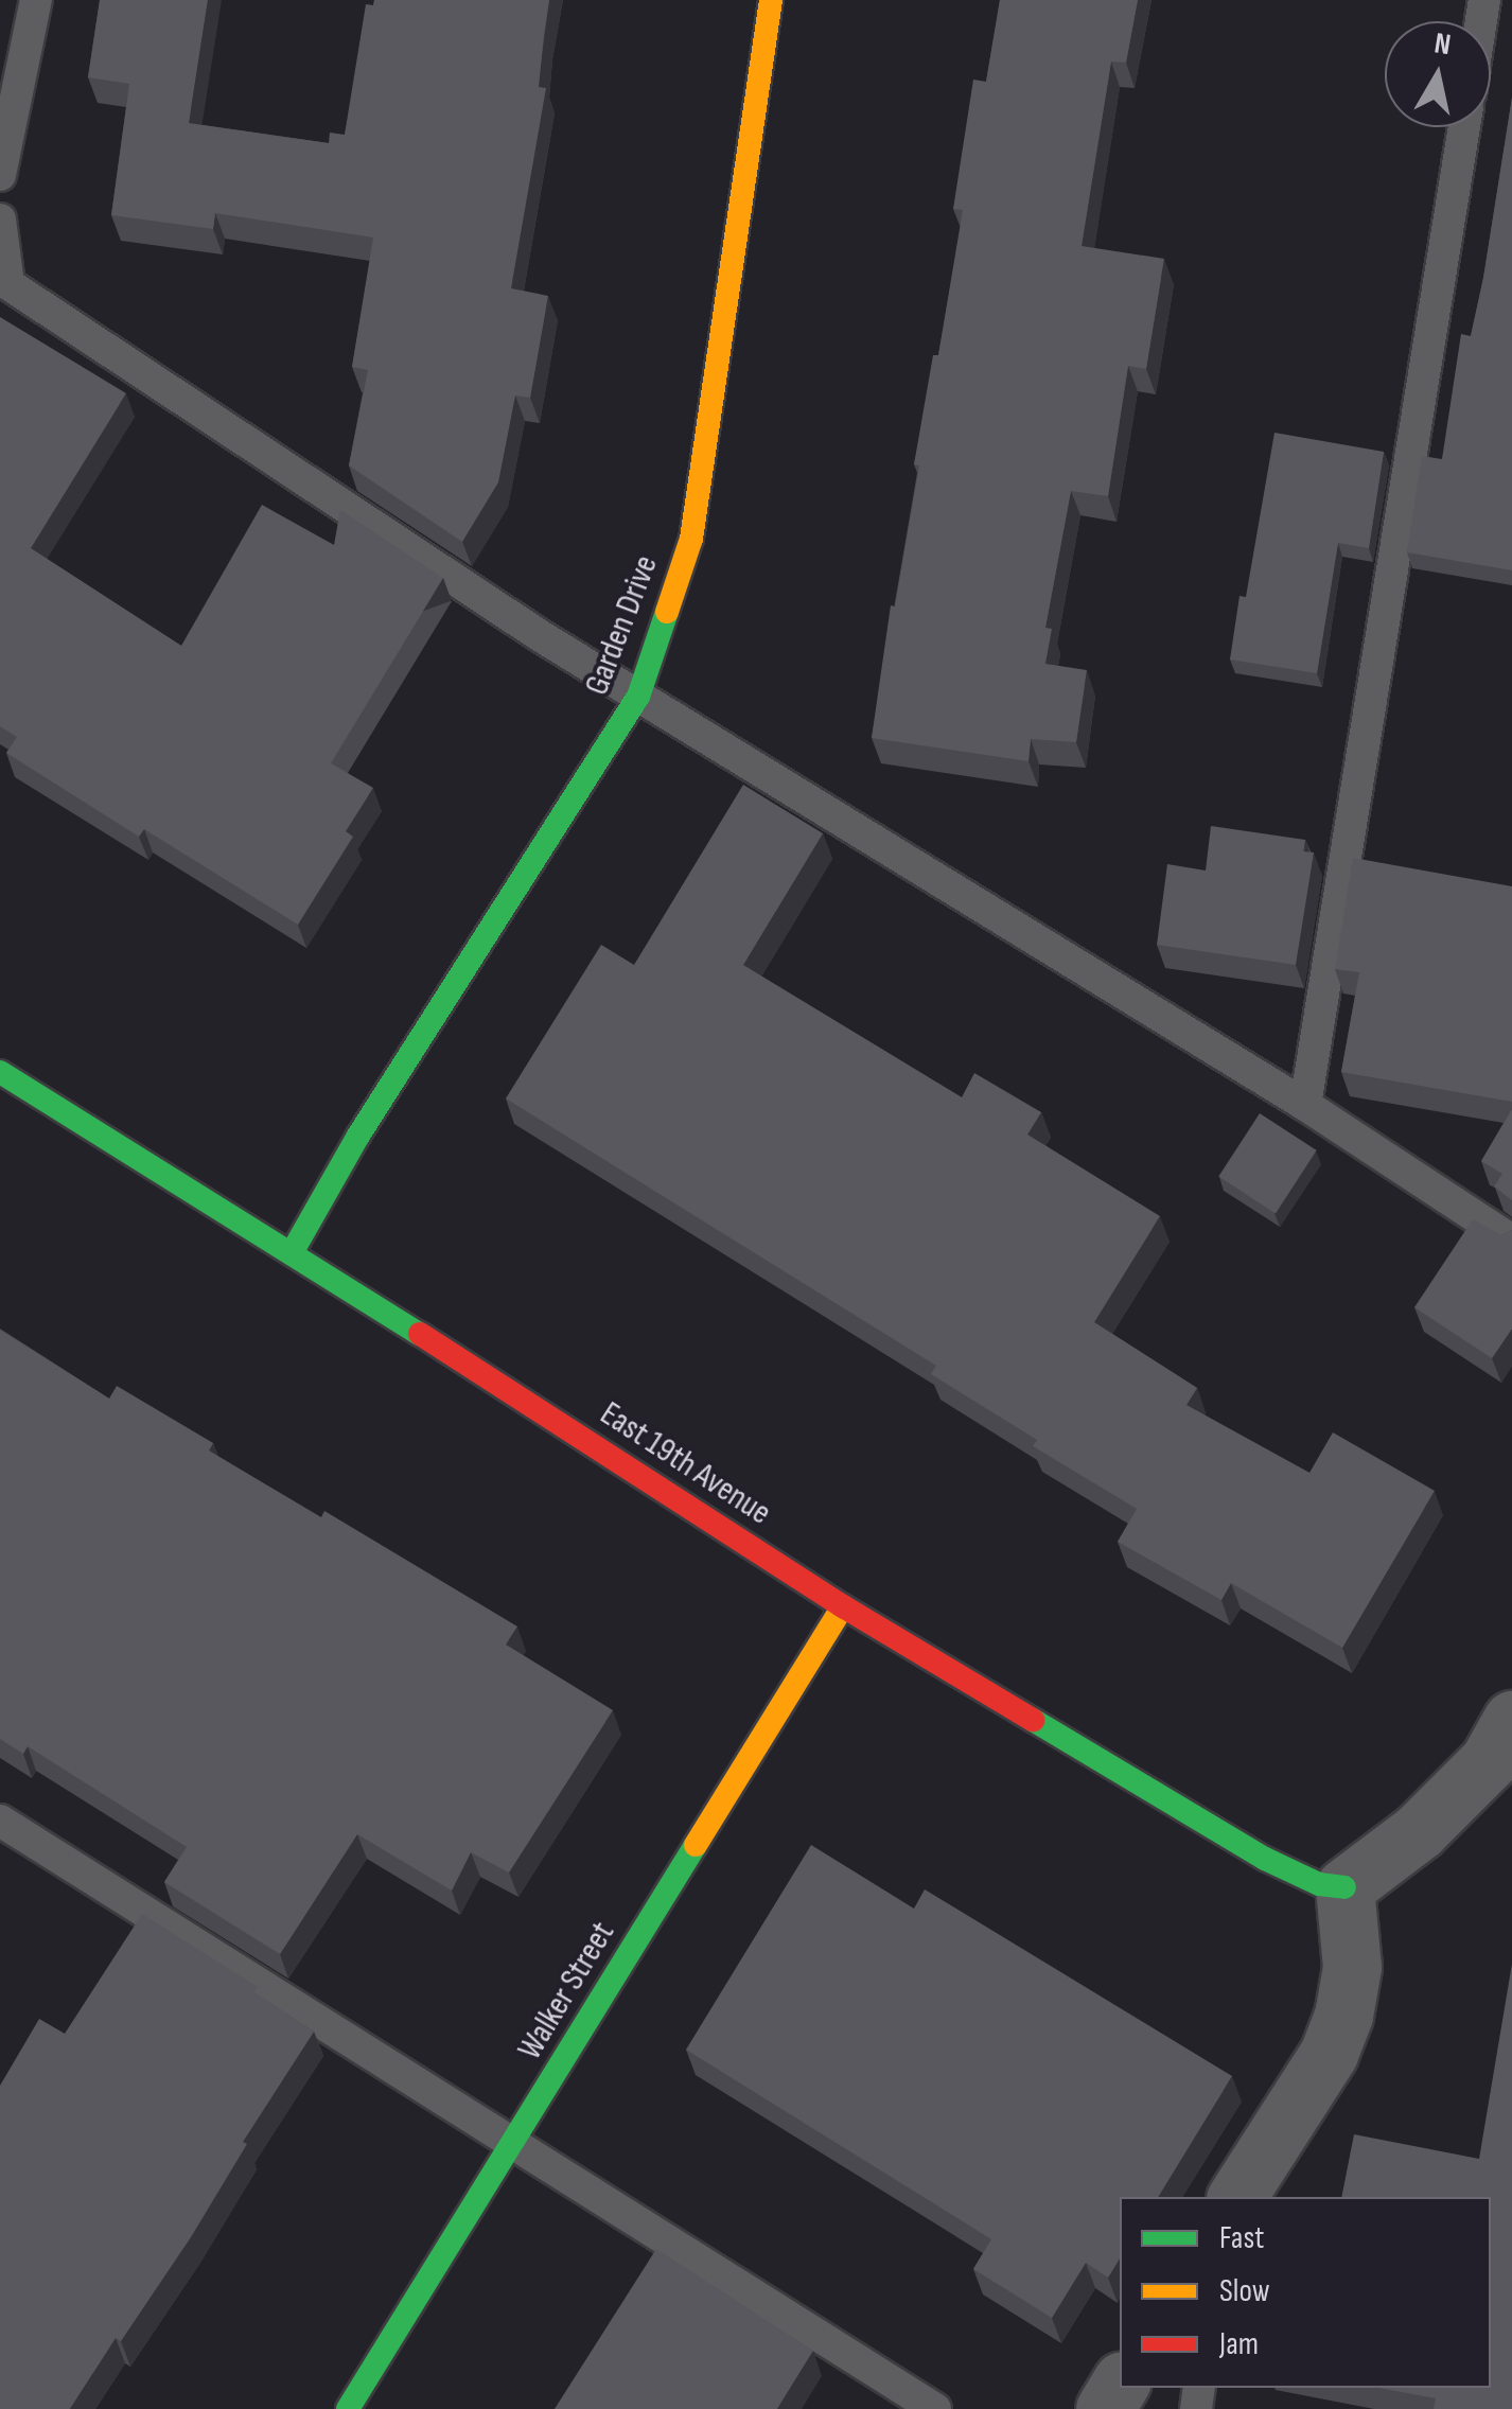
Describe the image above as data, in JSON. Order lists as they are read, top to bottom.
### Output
{
  "streets": {
    "street": ["Garden Drive", "East 19th Avenue", "Walker Street"]
  },
  "crossings": [
    ["Garden Drive", "East 19th Avenue"],
    ["East 19th Avenue", "Walker Street"]
  ],
  "legend": ["Fast", "Slow", "Jam"],
  "north": "top"
}
